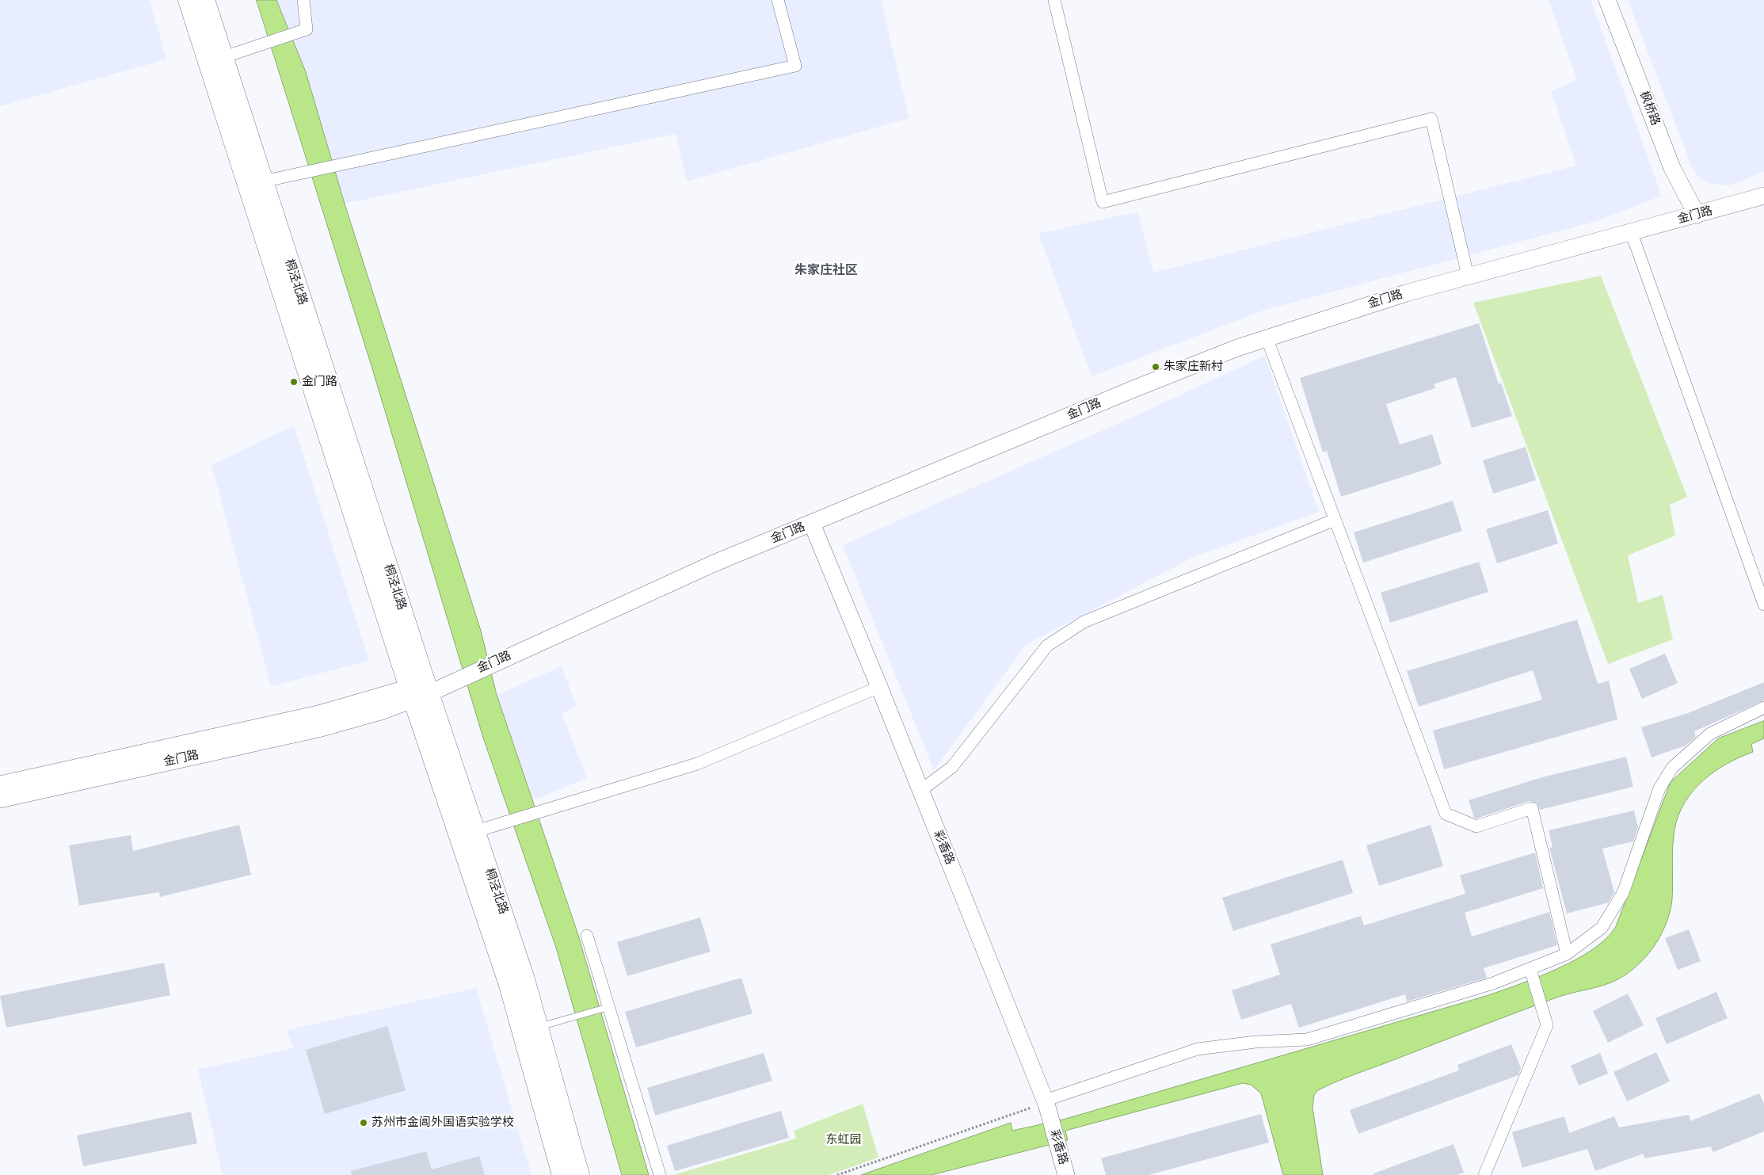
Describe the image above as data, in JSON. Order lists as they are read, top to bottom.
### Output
{
  "streets": {
    "main road": [
      "枫桥路",
      "金门路",
      "桐泾北路",
      "彩香路"
    ]
  },
  "crossings": [
    ["枫桥路", "金门路"],
    ["金门路", "桐泾北路"],
    ["金门路", "彩香路"]
  ],
  "districts": ["朱家庄社区"],
  "parks": ["东虹园"],
  "places": ["朱家庄新村", "金门路", "苏州市金阊外国语实验学校"]
}
